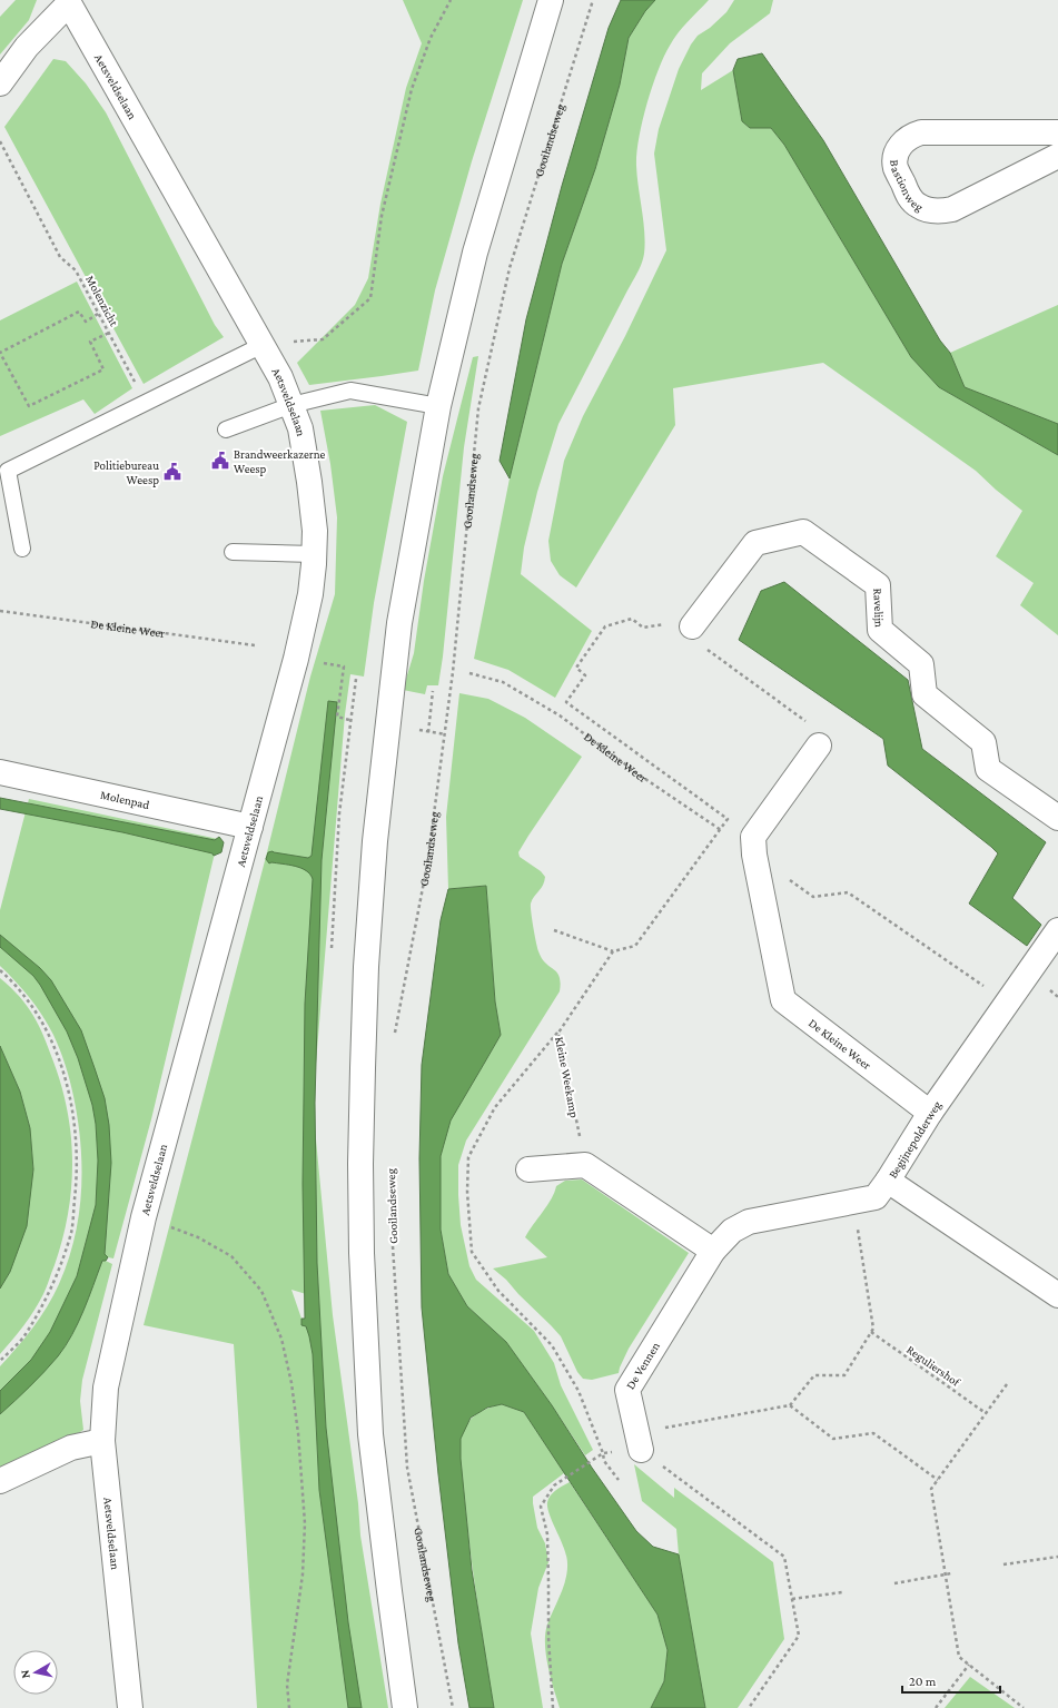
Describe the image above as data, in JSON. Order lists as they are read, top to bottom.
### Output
{
  "streets": {
    "street": [
      "Aetsveldselaan",
      "Bastionweg",
      "Ravelijn",
      "De Kleine Weer",
      "Molenpad",
      "Begijnepolderweg",
      "De Vennen"
    ],
    "path": [
      "Gooilandseweg",
      "Molenzicht",
      "Kleine Weekamp",
      "Reguliershof"
    ]
  },
  "crossings": [
    ["Aetsveldselaan", "Molenpad"],
    ["De Kleine Weer", "Begijnepolderweg"],
    ["Begijnepolderweg", "De Vennen"]
  ],
  "places": {
    "public building": ["Brandweerkazerne Weesp", "Politiebureau Weesp"]
  },
  "scale_bar": "20 m",
  "north": "left"
}
